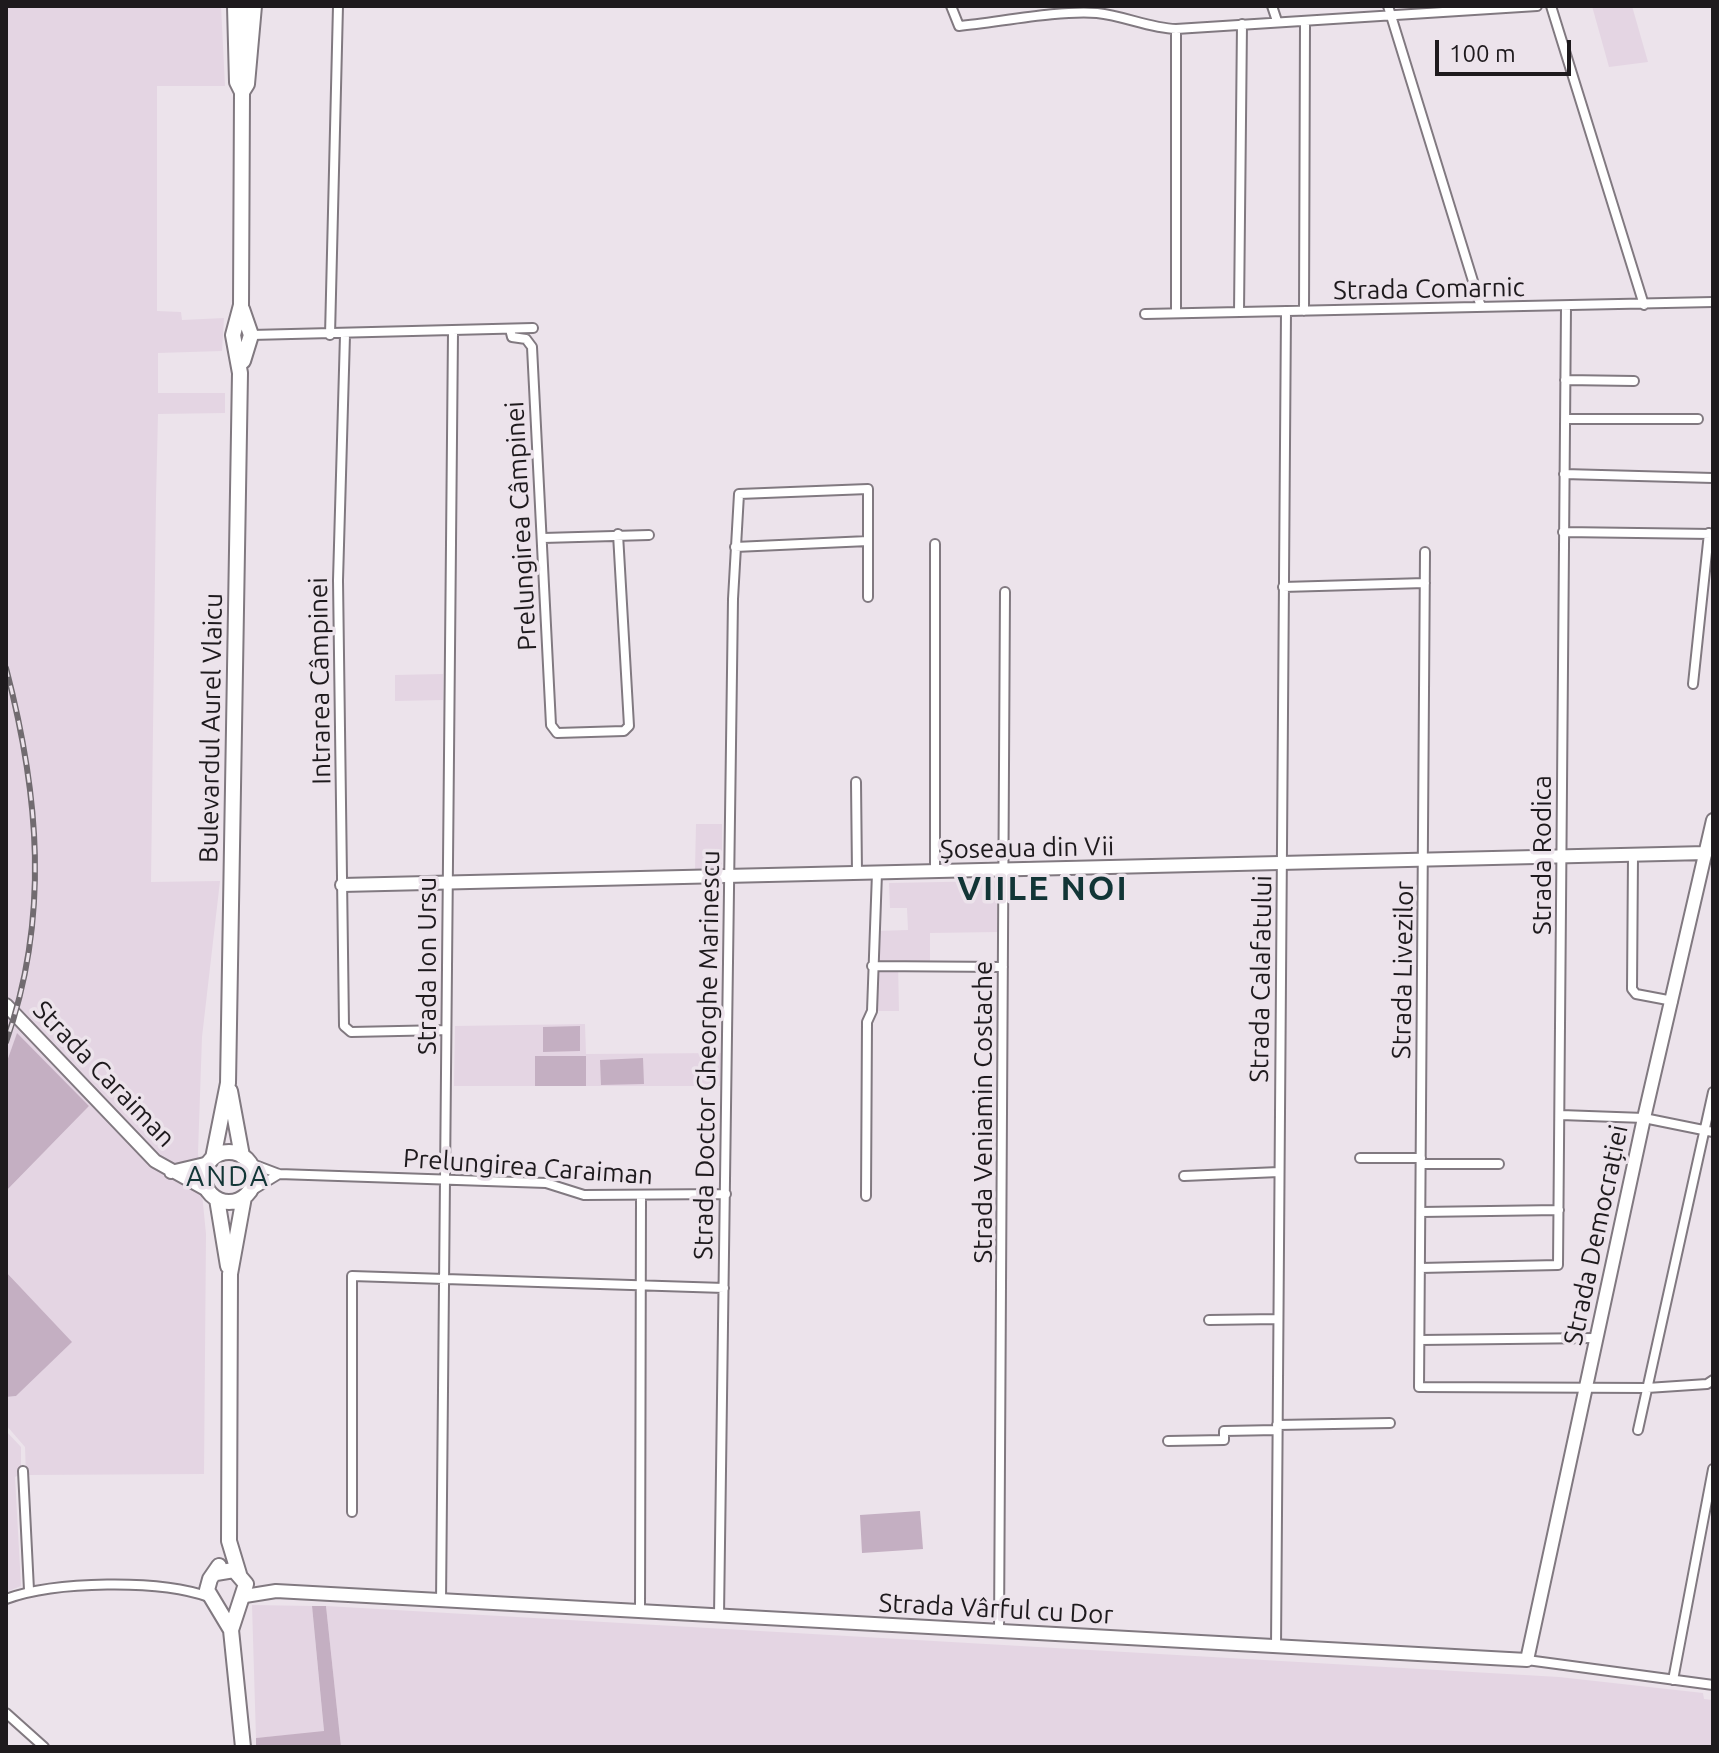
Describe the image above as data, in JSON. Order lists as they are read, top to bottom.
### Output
{
  "streets": {
    "main road": ["Bulevardul Aurel Vlaicu"],
    "street": [
      "Strada Comarnic",
      "Prelungirea Câmpinei",
      "Intrarea Câmpinei",
      "Șoseaua din Vii",
      "Strada Rodica",
      "Strada Ion Ursu",
      "Strada Livezilor",
      "Strada Calafatului",
      "Strada Doctor Gheorghe Marinescu",
      "Strada Caraiman",
      "Strada Veniamin Costache",
      "Prelungirea Caraiman",
      "Strada Democrației",
      "Strada Vârful cu Dor"
    ]
  },
  "crossings": [
    ["Strada Comarnic", "Strada Rodica"],
    ["Strada Comarnic", "Strada Calafatului"],
    ["Intrarea Câmpinei", "Șoseaua din Vii"],
    ["Intrarea Câmpinei", "Strada Ion Ursu"],
    ["Bulevardul Aurel Vlaicu", "Strada Caraiman"],
    ["Bulevardul Aurel Vlaicu", "Prelungirea Caraiman"],
    ["Șoseaua din Vii", "Strada Rodica"],
    ["Șoseaua din Vii", "Strada Ion Ursu"],
    ["Șoseaua din Vii", "Strada Livezilor"],
    ["Șoseaua din Vii", "Strada Calafatului"],
    ["Șoseaua din Vii", "Strada Doctor Gheorghe Marinescu"],
    ["Șoseaua din Vii", "Strada Veniamin Costache"],
    ["Șoseaua din Vii", "Strada Democrației"],
    ["Strada Rodica", "Strada Livezilor"],
    ["Strada Ion Ursu", "Prelungirea Caraiman"],
    ["Strada Ion Ursu", "Strada Vârful cu Dor"],
    ["Strada Livezilor", "Strada Democrației"],
    ["Strada Calafatului", "Strada Vârful cu Dor"],
    ["Strada Doctor Gheorghe Marinescu", "Prelungirea Caraiman"],
    ["Strada Doctor Gheorghe Marinescu", "Strada Vârful cu Dor"],
    ["Strada Caraiman", "Prelungirea Caraiman"],
    ["Strada Veniamin Costache", "Strada Vârful cu Dor"],
    ["Strada Democrației", "Strada Vârful cu Dor"]
  ],
  "districts": ["VIILE NOI", "ANDA"],
  "scale_bar": "100 m"
}
